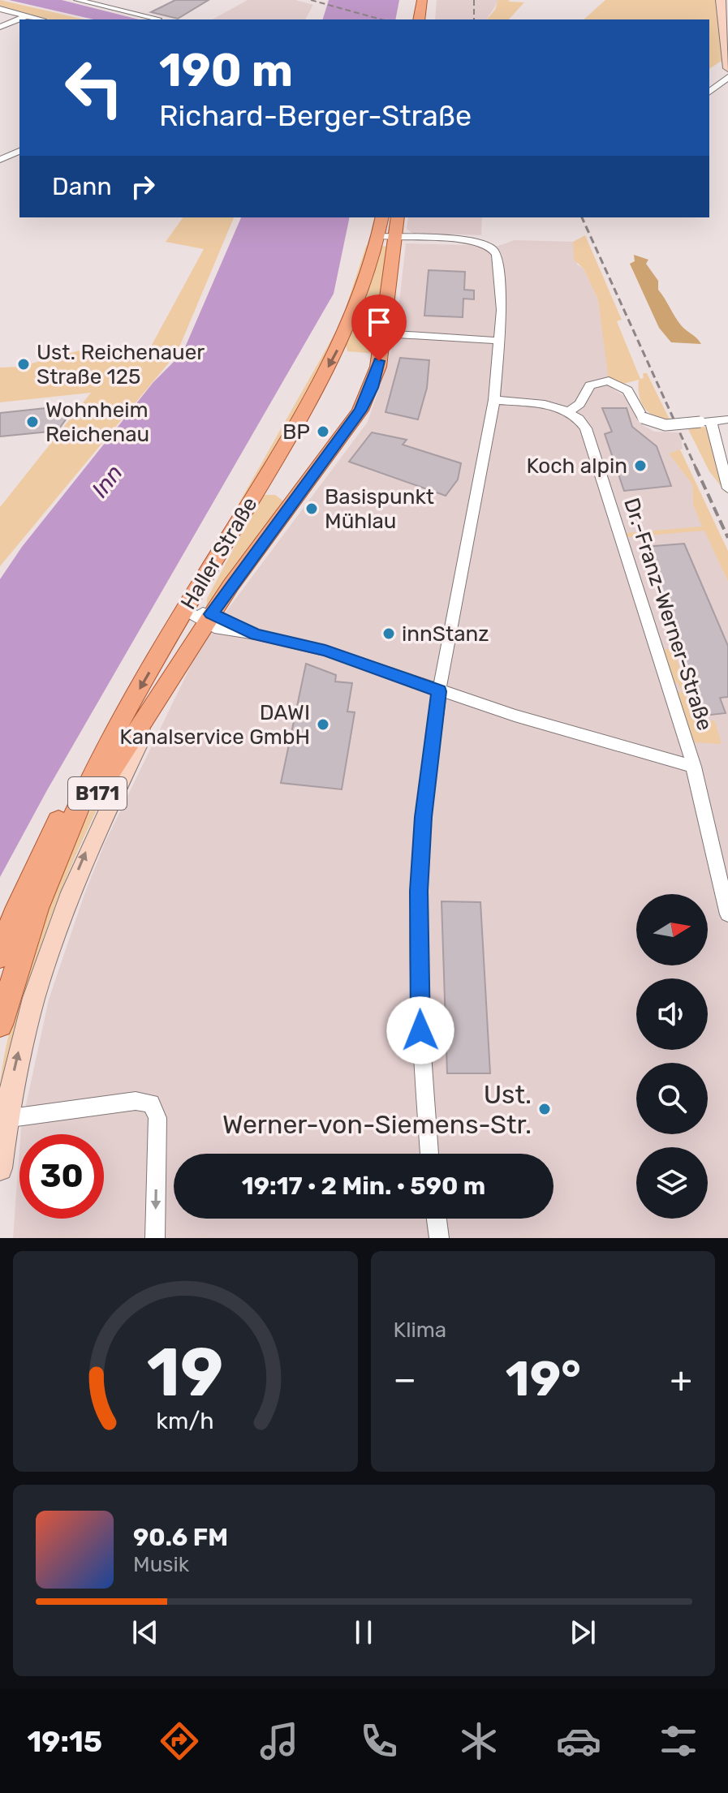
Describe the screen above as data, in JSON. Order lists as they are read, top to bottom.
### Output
{
  "streets": {
    "main road": ["Haller Straße", "B171"],
    "street": ["Dr.-Franz-Werner-Straße"]
  },
  "water": ["Inn"],
  "places": [
    "Ust. Reichenauer Straße 125",
    "Wohnheim Reichenau",
    "BP",
    "Koch alpin",
    "Basispunkt Mühlau",
    "innStanz",
    "DAWI Kanalservice GmbH",
    "Ust. Werner-von-Siemens-Str."
  ],
  "north": "right",
  "page": {
    "turn": ["190 m", "Richard-Berger-Straße"],
    "then": "Dann",
    "limit": "30",
    "trip": "19:17 · 2 Min. · 590 m",
    "tile": "Klima",
    "heat": ["−", "19°", "+"],
    "song": ["90.6 FM", "Musik"],
    "tabs": "19:15",
    "gauge": ["19", "km/h"]
  }
}
